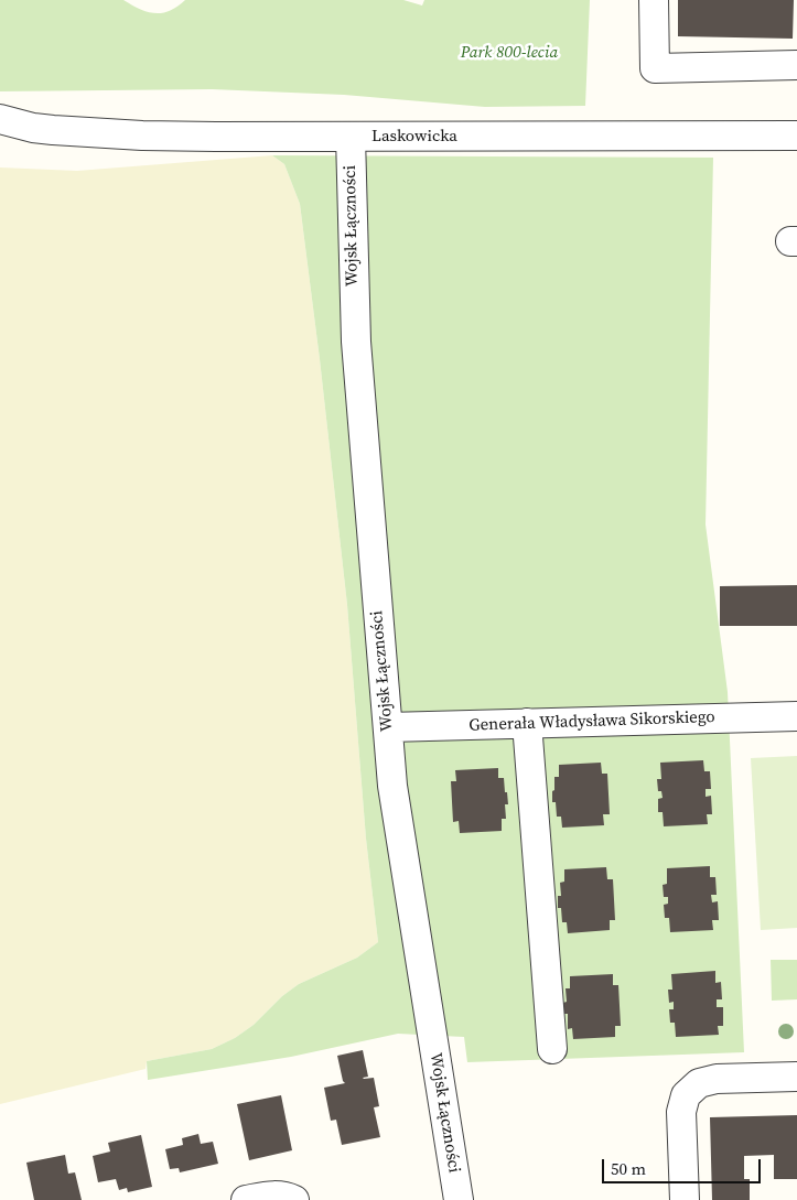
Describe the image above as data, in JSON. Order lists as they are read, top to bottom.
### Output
{
  "streets": {
    "street": ["Laskowicka", "Wojsk Łączności", "Generała Władysława Sikorskiego"]
  },
  "crossings": [
    ["Laskowicka", "Wojsk Łączności"],
    ["Wojsk Łączności", "Generała Władysława Sikorskiego"]
  ],
  "parks": ["Park 800-lecia"],
  "scale_bar": "50 m"
}
